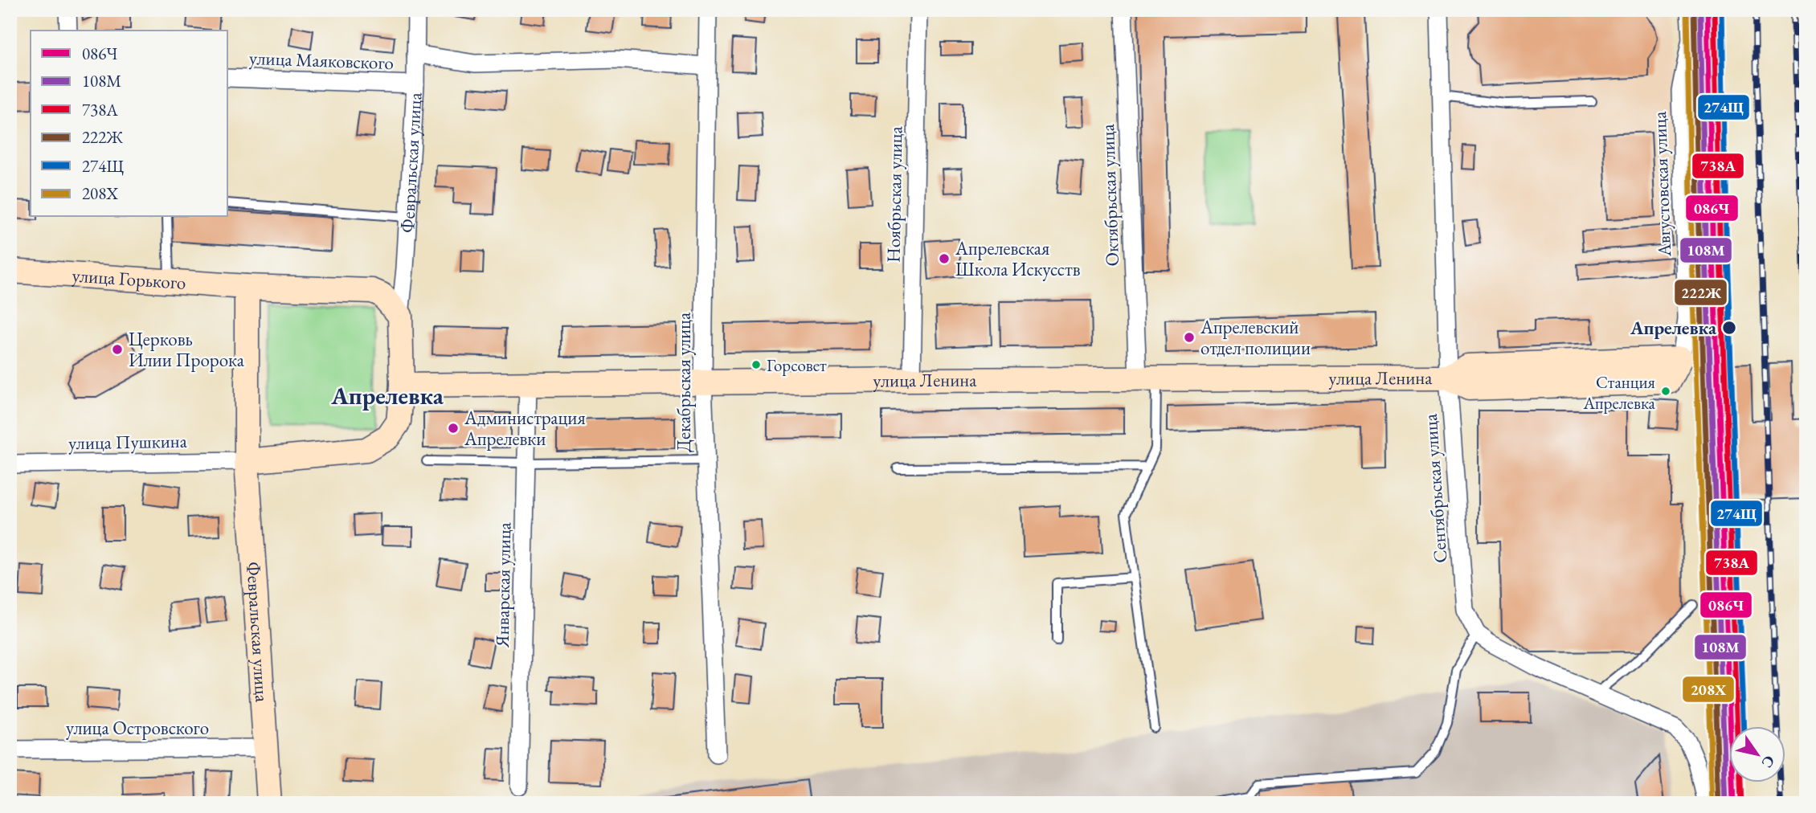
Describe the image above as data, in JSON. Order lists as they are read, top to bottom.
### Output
{
  "streets": {
    "street": [
      "улица Маяковского",
      "Февральская улица",
      "Августовская улица",
      "Ноябрьская улица",
      "Октябрьская улица",
      "улица Горького",
      "улица Ленина",
      "Декабрьская улица",
      "улица Пушкина",
      "Сентябрьская улица",
      "Январская улица",
      "улица Островского"
    ]
  },
  "crossings": [
    ["улица Маяковского", "Февральская улица"],
    ["Февральская улица", "улица Горького"],
    ["Февральская улица", "улица Пушкина"],
    ["Февральская улица", "улица Островского"],
    ["Августовская улица", "улица Ленина"],
    ["Ноябрьская улица", "улица Ленина"],
    ["Октябрьская улица", "улица Ленина"],
    ["улица Ленина", "Декабрьская улица"],
    ["улица Ленина", "Сентябрьская улица"],
    ["улица Ленина", "Январская улица"]
  ],
  "districts": ["Апрелевка"],
  "places": [
    "Апрелевская Школа Искусств",
    "Апрелевка",
    "Апрелевский отдел полиции",
    "Церковь Илии Пророка",
    "Горсовет",
    "Станция Апрелевка",
    "Администрация Апрелевки"
  ],
  "lines": [
    "transit line 086Ч",
    "transit line 108М",
    "transit line 738А",
    "transit line 222Ж",
    "transit line 274Щ",
    "transit line 208Х"
  ],
  "legend": [
    "086Ч",
    "108М",
    "738А",
    "222Ж",
    "274Щ",
    "208Х"
  ],
  "north": "bottom right"
}
